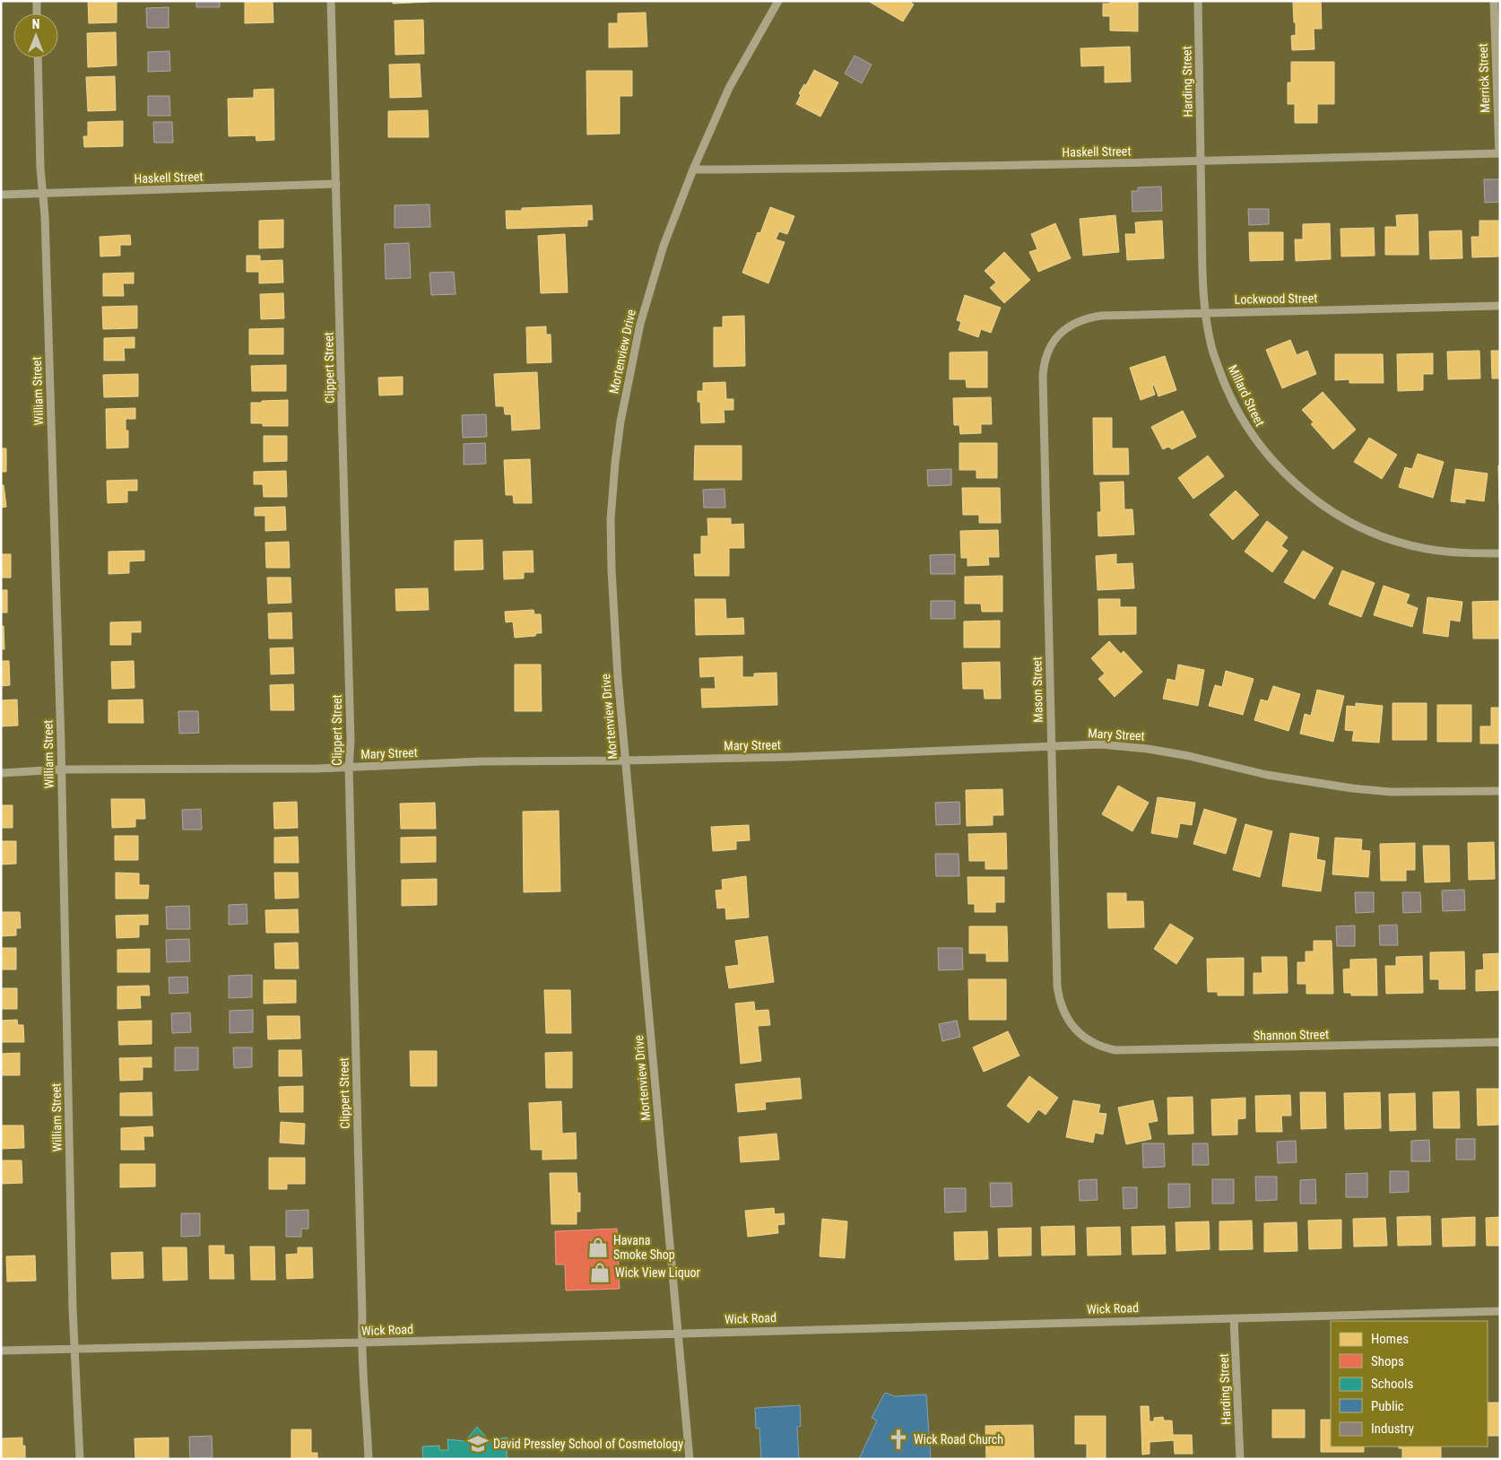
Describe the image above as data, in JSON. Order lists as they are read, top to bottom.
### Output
{
  "streets": {
    "street": [
      "Merrick Street",
      "Harding Street",
      "Haskell Street",
      "Lockwood Street",
      "Mortenview Drive",
      "Clippert Street",
      "William Street",
      "Millard Street",
      "Mason Street",
      "Mary Street",
      "Shannon Street",
      "Wick Road"
    ]
  },
  "crossings": [
    ["Merrick Street", "Haskell Street"],
    ["Harding Street", "Haskell Street"],
    ["Harding Street", "Millard Street"],
    ["Harding Street", "Wick Road"],
    ["Haskell Street", "Mortenview Drive"],
    ["Haskell Street", "Clippert Street"],
    ["Haskell Street", "William Street"],
    ["Haskell Street", "Millard Street"],
    ["Lockwood Street", "Millard Street"],
    ["Lockwood Street", "Mason Street"],
    ["Mortenview Drive", "Mary Street"],
    ["Mortenview Drive", "Wick Road"],
    ["Clippert Street", "Mary Street"],
    ["Clippert Street", "Wick Road"],
    ["William Street", "Mary Street"],
    ["William Street", "Wick Road"],
    ["Mason Street", "Mary Street"],
    ["Mason Street", "Shannon Street"]
  ],
  "places": {
    "shop": ["Havana Smoke Shop", "Wick View Liquor"],
    "church": ["Wick Road Church"],
    "school or university": ["David Pressley School of Cosmetology"]
  },
  "legend": [
    "Homes",
    "Shops",
    "Schools",
    "Public",
    "Industry"
  ],
  "north": "top"
}
